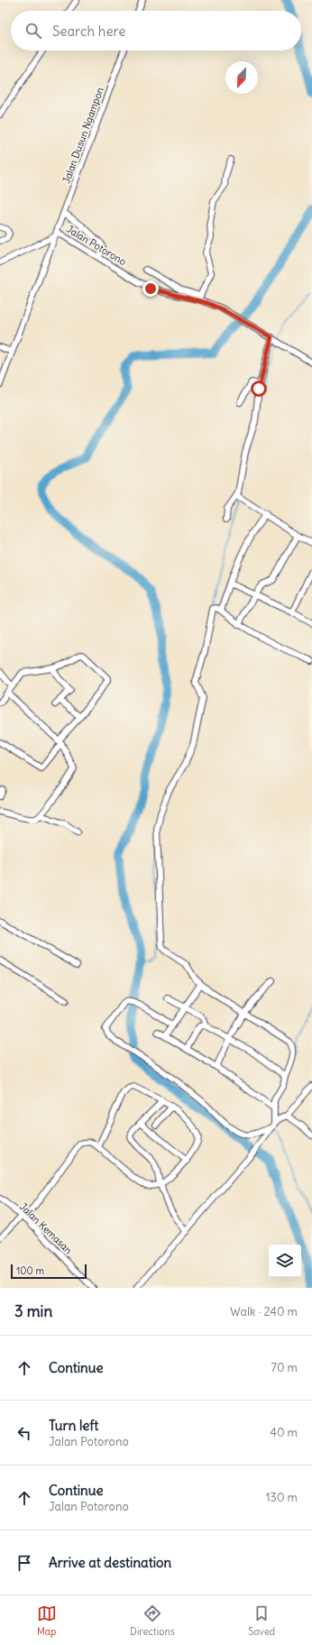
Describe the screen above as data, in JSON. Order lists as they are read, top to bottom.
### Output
{
  "streets": {
    "street": ["Jalan Dusun Ngampon", "Jalan Potorono", "Jalan Kemasan"]
  },
  "crossings": [
    ["Jalan Dusun Ngampon", "Jalan Potorono"]
  ],
  "scale_bar": "100 m",
  "north": "bottom left",
  "page": {
    "search": "Search here",
    "scale": "100 m",
    "heading": ["3 min", "Walk · 240 m"],
    "list": [
      ["Continue", "70 m"],
      ["Turn left", "Jalan Potorono", "40 m"],
      ["Continue", "Jalan Potorono", "130 m"],
      "Arrive at destination"
    ],
    "nav": ["Map", "Directions", "Saved"]
  }
}
